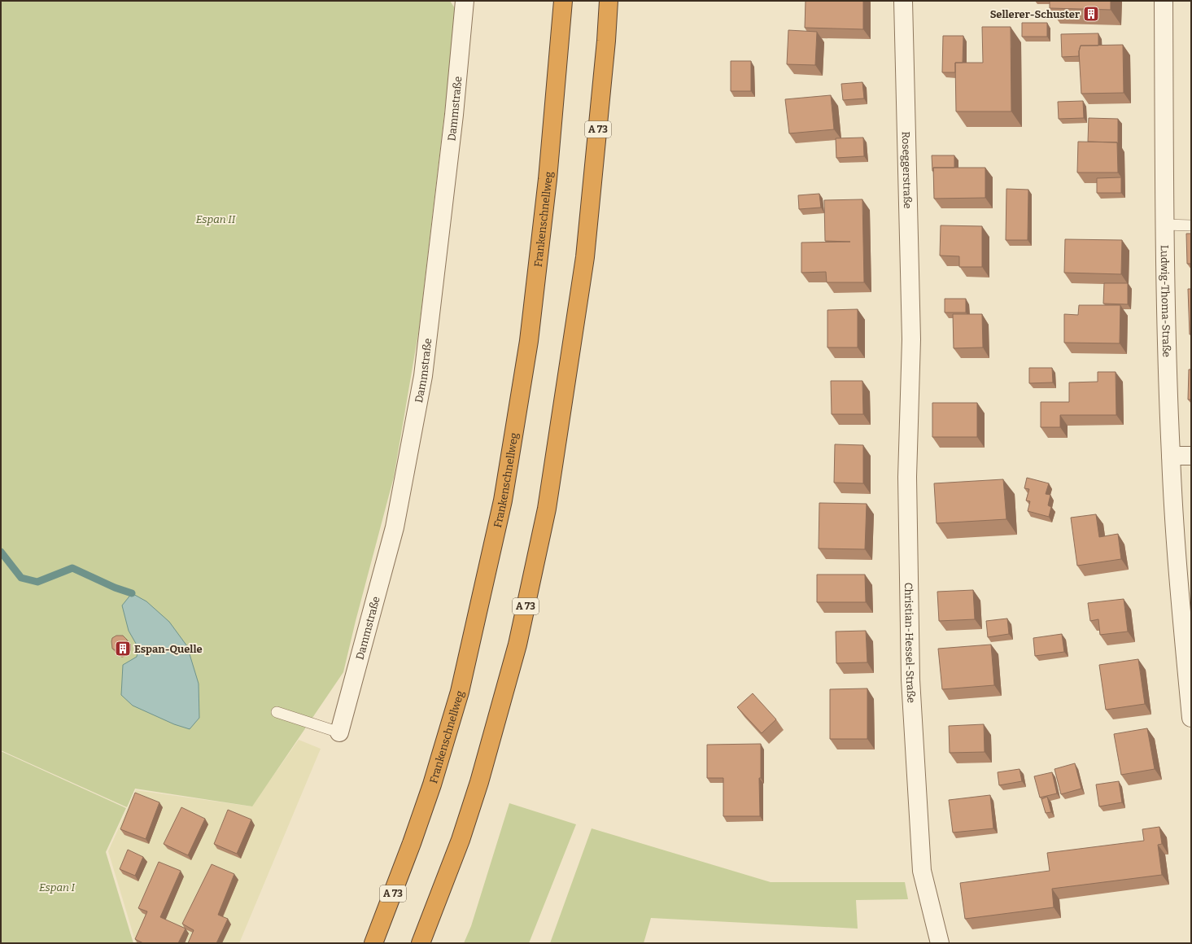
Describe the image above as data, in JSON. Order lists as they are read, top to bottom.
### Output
{
  "streets": {
    "highway": ["A 73", "Frankenschnellweg"],
    "street": [
      "Dammstraße",
      "Roseggerstraße",
      "Ludwig-Thoma-Straße",
      "Christian-Hessel-Straße"
    ]
  },
  "crossings": [
    ["Roseggerstraße", "Christian-Hessel-Straße"]
  ],
  "parks": ["Espan II", "Espan I"],
  "places": {
    "building": ["Sellerer-Schuster", "Espan-Quelle"]
  }
}
